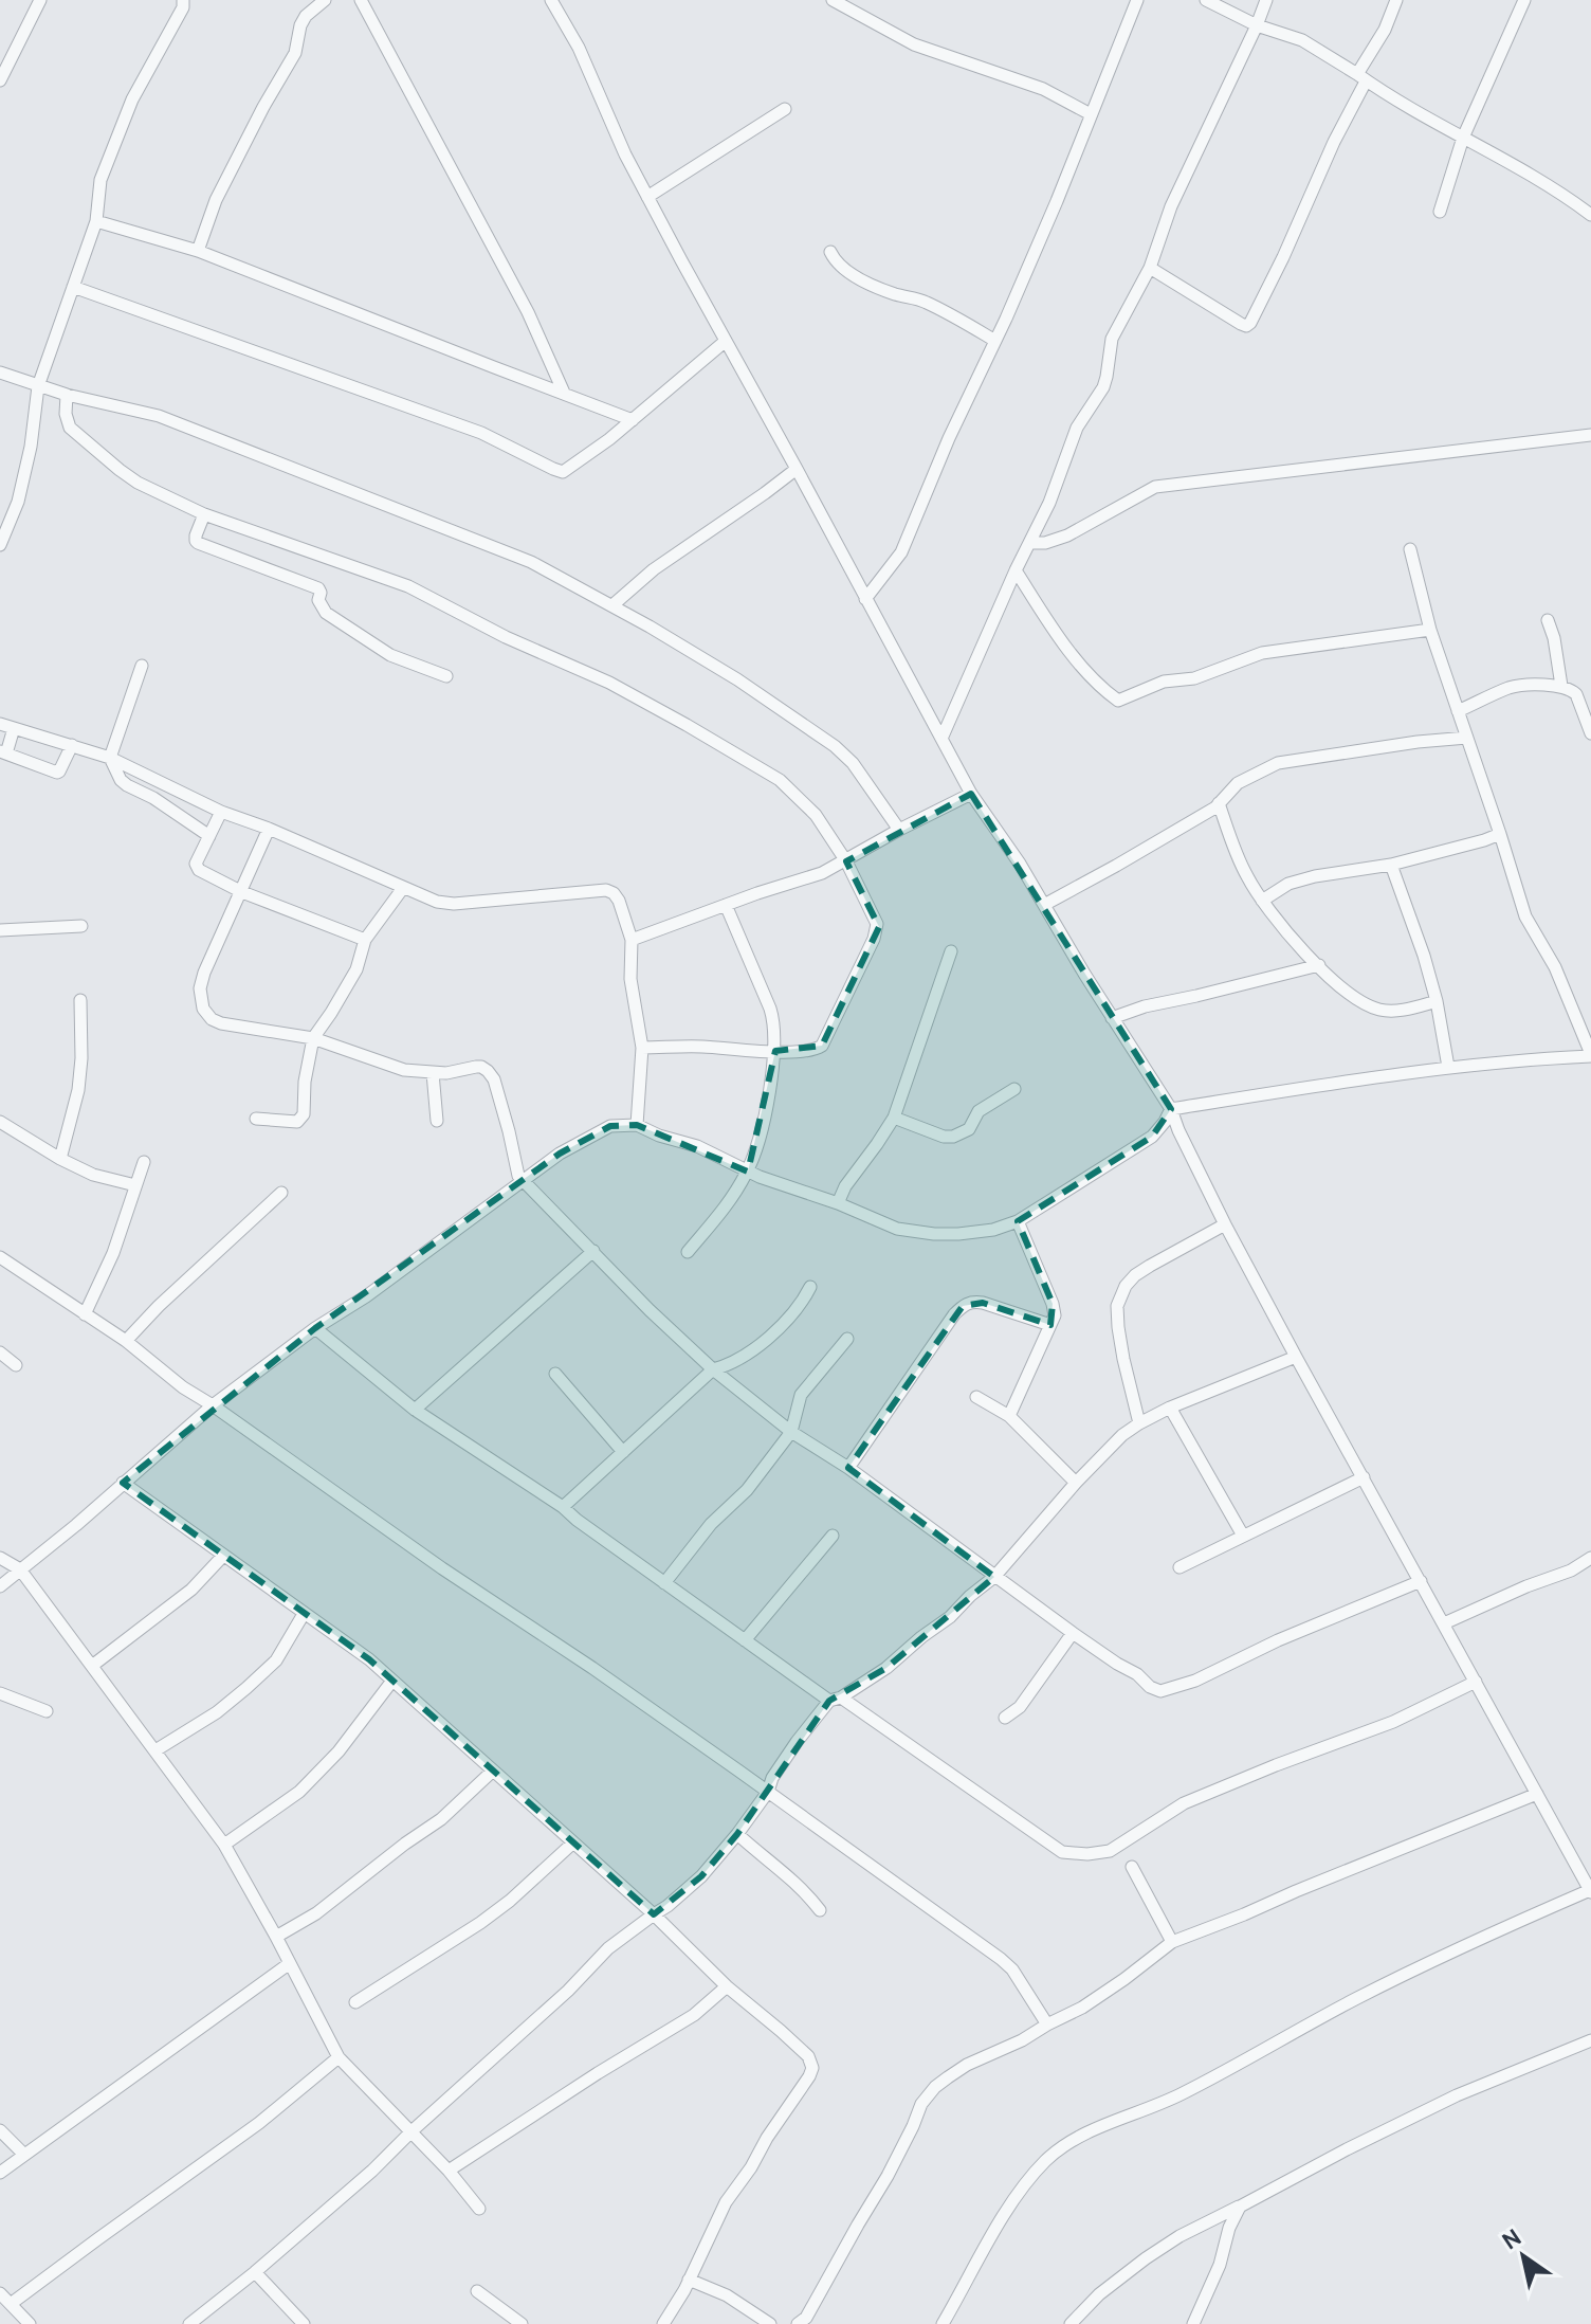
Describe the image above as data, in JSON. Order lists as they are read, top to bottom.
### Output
{
  "north": "top left"
}
